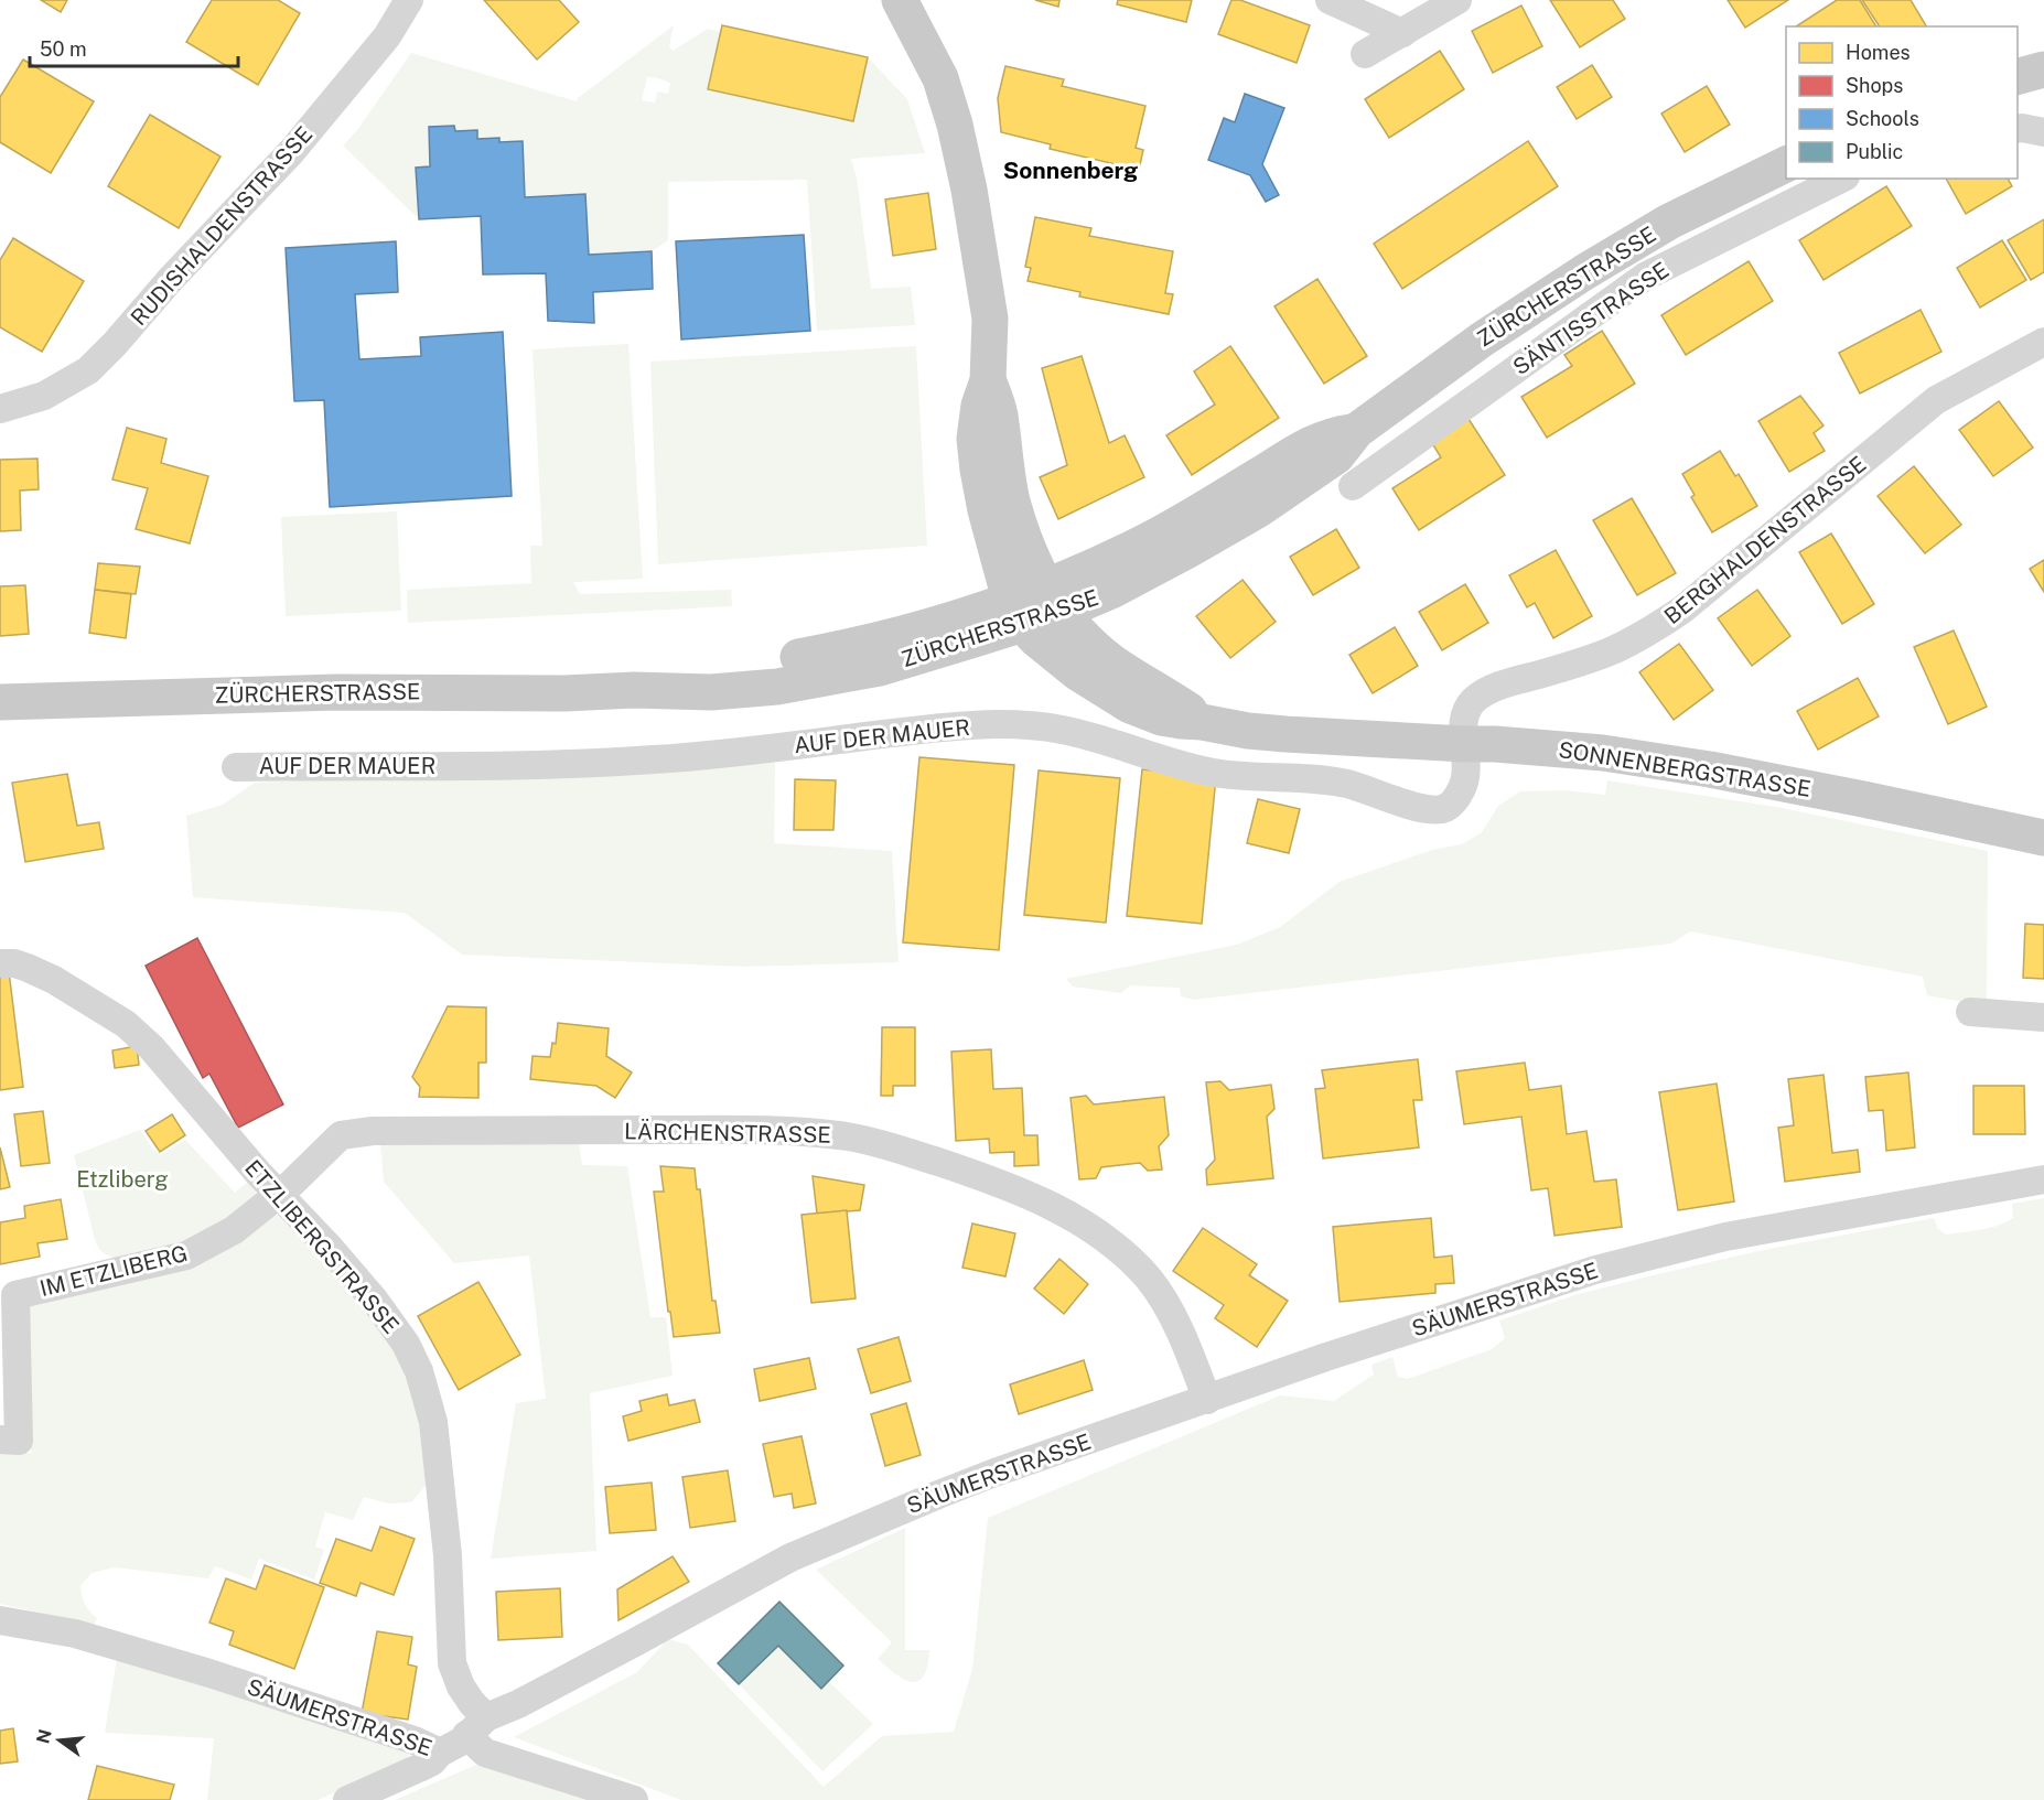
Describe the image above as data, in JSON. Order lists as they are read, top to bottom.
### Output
{
  "streets": {
    "main road": ["ZÜRCHERSTRASSE", "SONNENBERGSTRASSE"],
    "street": [
      "RUDISHALDENSTRASSE",
      "SÄNTISSTRASSE",
      "BERGHALDENSTRASSE",
      "AUF DER MAUER",
      "LÄRCHENSTRASSE",
      "ETZLIBERGSTRASSE",
      "IM ETZLIBERG",
      "SÄUMERSTRASSE"
    ]
  },
  "crossings": [
    ["ZÜRCHERSTRASSE", "SONNENBERGSTRASSE"],
    ["BERGHALDENSTRASSE", "AUF DER MAUER"],
    ["BERGHALDENSTRASSE", "SONNENBERGSTRASSE"],
    ["AUF DER MAUER", "SONNENBERGSTRASSE"],
    ["LÄRCHENSTRASSE", "ETZLIBERGSTRASSE"],
    ["LÄRCHENSTRASSE", "IM ETZLIBERG"],
    ["LÄRCHENSTRASSE", "SÄUMERSTRASSE"],
    ["ETZLIBERGSTRASSE", "IM ETZLIBERG"],
    ["ETZLIBERGSTRASSE", "SÄUMERSTRASSE"]
  ],
  "districts": ["Sonnenberg"],
  "parks": ["Etzliberg"],
  "legend": [
    "Homes",
    "Shops",
    "Schools",
    "Public"
  ],
  "scale_bar": "50 m",
  "north": "left"
}
